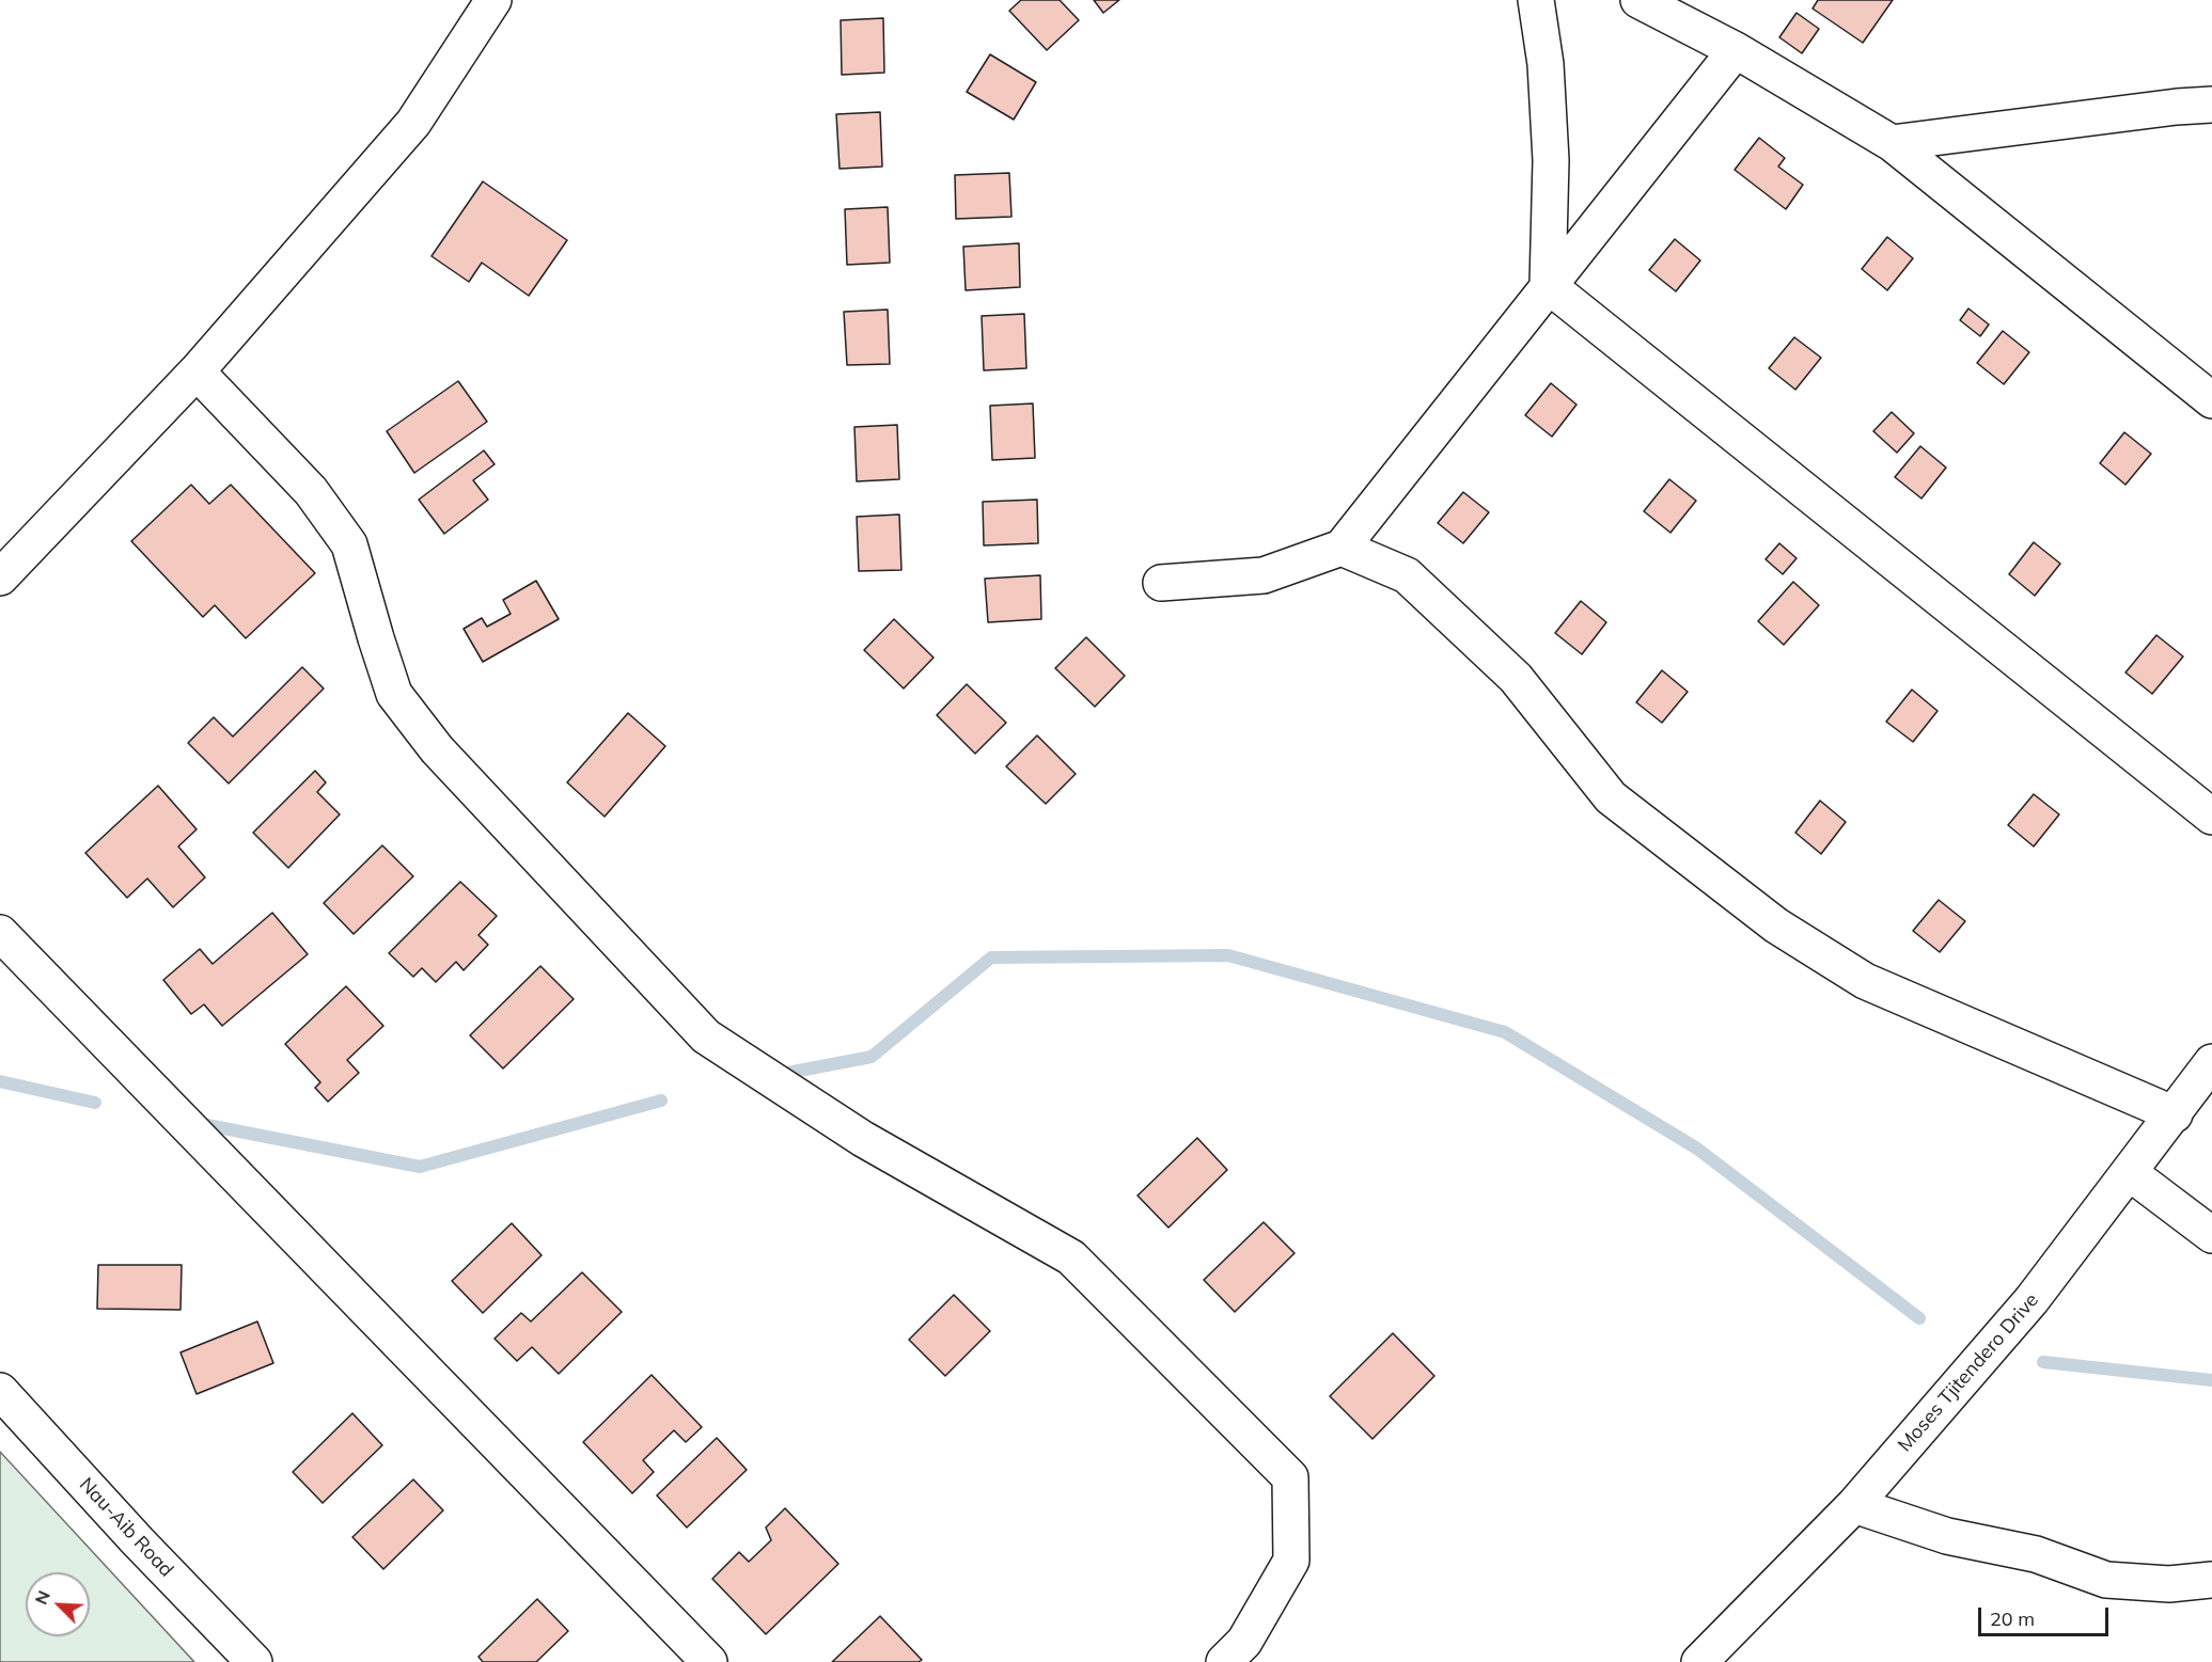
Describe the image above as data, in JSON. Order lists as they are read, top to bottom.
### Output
{
  "streets": {
    "street": ["Moses Tjitendero Drive", "Nau-Aib Road"]
  },
  "scale_bar": "20 m",
  "north": "top left"
}
